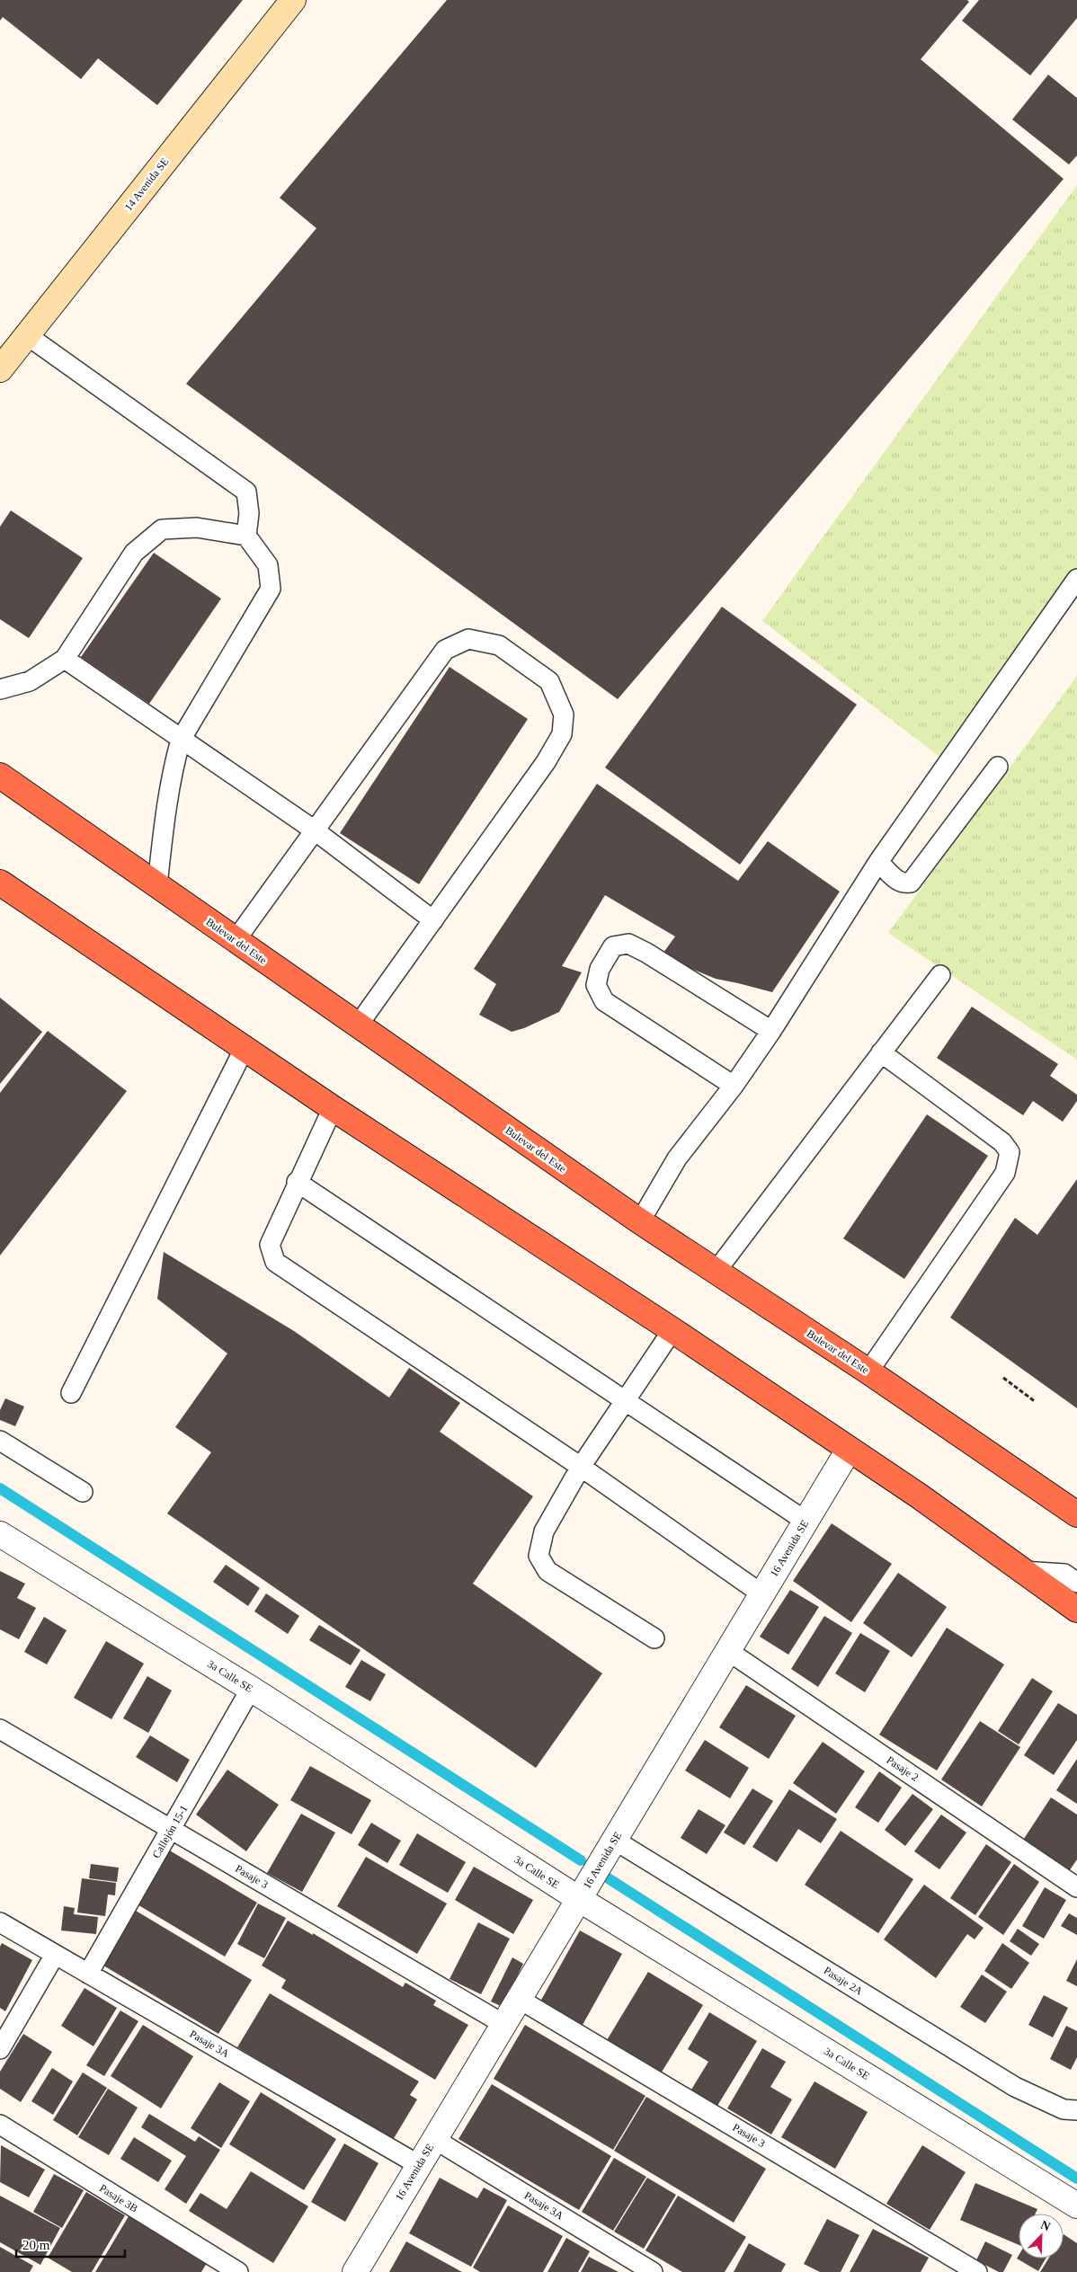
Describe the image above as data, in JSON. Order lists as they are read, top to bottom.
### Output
{
  "streets": {
    "highway": ["Bulevar del Este"],
    "street": ["14 Avenida SE", "16 Avenida SE", "3a Calle SE"],
    "lane": [
      "Pasaje 2",
      "Callejón 15-1",
      "Pasaje 3",
      "Pasaje 2A",
      "Pasaje 3A",
      "Pasaje 3B"
    ]
  },
  "crossings": [
    ["16 Avenida SE", "3a Calle SE"],
    ["16 Avenida SE", "Pasaje 2"],
    ["16 Avenida SE", "Pasaje 3"],
    ["16 Avenida SE", "Pasaje 2A"],
    ["16 Avenida SE", "Pasaje 3A"],
    ["3a Calle SE", "Callejón 15-1"],
    ["Callejón 15-1", "Pasaje 3"],
    ["Callejón 15-1", "Pasaje 3A"]
  ],
  "scale_bar": "20 m",
  "north": "top right"
}
